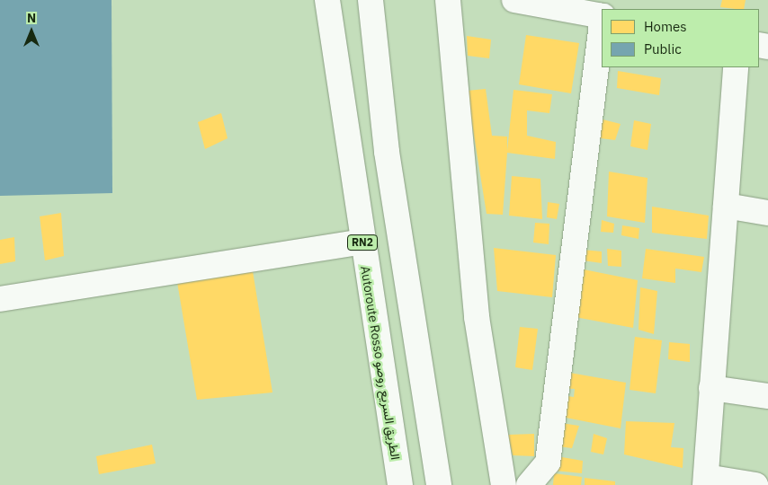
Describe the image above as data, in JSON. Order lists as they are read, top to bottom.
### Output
{
  "streets": {
    "main road": ["RN2", "Autoroute Rosso الطريق السريع روصو"]
  },
  "legend": ["Homes", "Public"],
  "north": "top"
}
